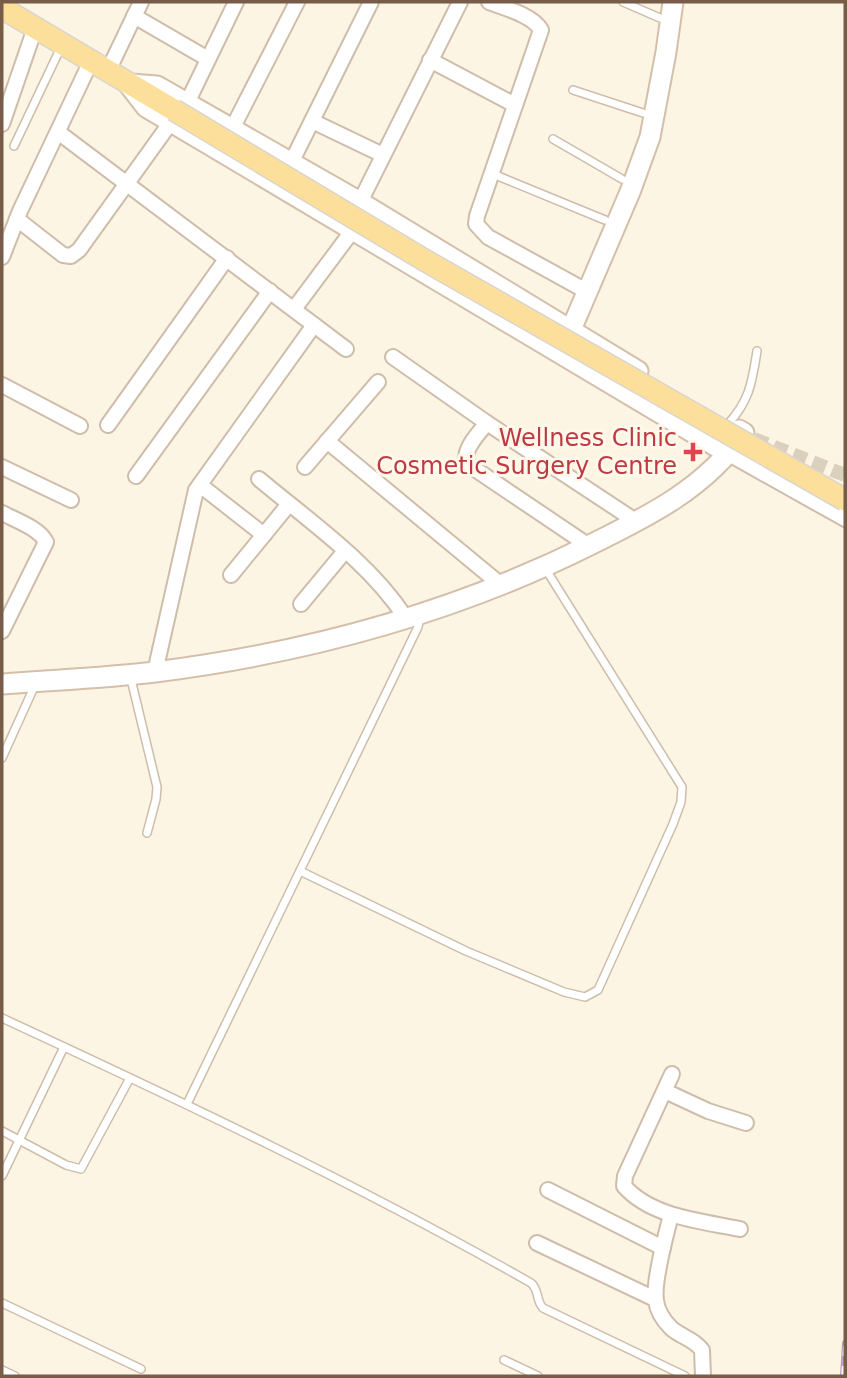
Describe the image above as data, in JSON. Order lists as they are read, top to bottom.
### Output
{
  "places": {
    "health": ["Wellness Clinic Cosmetic Surgery Centre"]
  }
}
